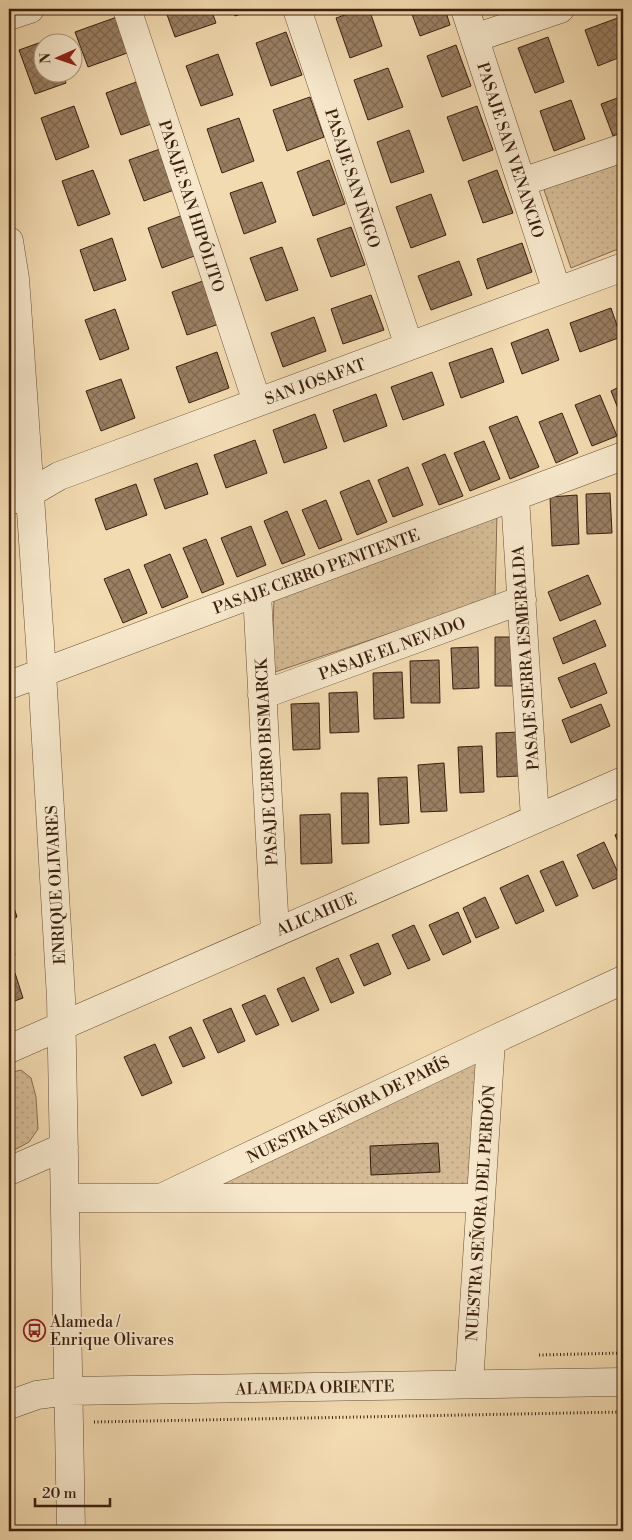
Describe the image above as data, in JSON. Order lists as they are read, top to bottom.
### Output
{
  "streets": {
    "street": [
      "PASAJE SAN VENANCIO",
      "PASAJE SAN IÑIGO",
      "PASAJE SAN HIPÓLITO",
      "SAN JOSAFAT",
      "PASAJE CERRO PENITENTE",
      "PASAJE EL NEVADO",
      "PASAJE SIERRA ESMERALDA",
      "PASAJE CERRO BISMARCK",
      "ENRIQUE OLIVARES",
      "ALICAHUE",
      "NUESTRA SEÑORA DE PARÍS",
      "NUESTRA SEÑORA DEL PERDÓN",
      "ALAMEDA ORIENTE"
    ]
  },
  "crossings": [
    ["PASAJE SAN VENANCIO", "SAN JOSAFAT"],
    ["PASAJE SAN IÑIGO", "SAN JOSAFAT"],
    ["PASAJE SAN HIPÓLITO", "SAN JOSAFAT"],
    ["SAN JOSAFAT", "ENRIQUE OLIVARES"],
    ["PASAJE CERRO PENITENTE", "PASAJE SIERRA ESMERALDA"],
    ["PASAJE CERRO PENITENTE", "PASAJE CERRO BISMARCK"],
    ["PASAJE CERRO PENITENTE", "ENRIQUE OLIVARES"],
    ["PASAJE EL NEVADO", "PASAJE SIERRA ESMERALDA"],
    ["PASAJE EL NEVADO", "PASAJE CERRO BISMARCK"],
    ["PASAJE SIERRA ESMERALDA", "ALICAHUE"],
    ["PASAJE CERRO BISMARCK", "ALICAHUE"],
    ["ENRIQUE OLIVARES", "ALICAHUE"],
    ["ENRIQUE OLIVARES", "NUESTRA SEÑORA DE PARÍS"],
    ["ENRIQUE OLIVARES", "ALAMEDA ORIENTE"],
    ["NUESTRA SEÑORA DE PARÍS", "NUESTRA SEÑORA DEL PERDÓN"],
    ["NUESTRA SEÑORA DEL PERDÓN", "ALAMEDA ORIENTE"]
  ],
  "places": {
    "bus stop": ["Alameda / Enrique Olivares"]
  },
  "scale_bar": "20 m",
  "north": "left"
}
